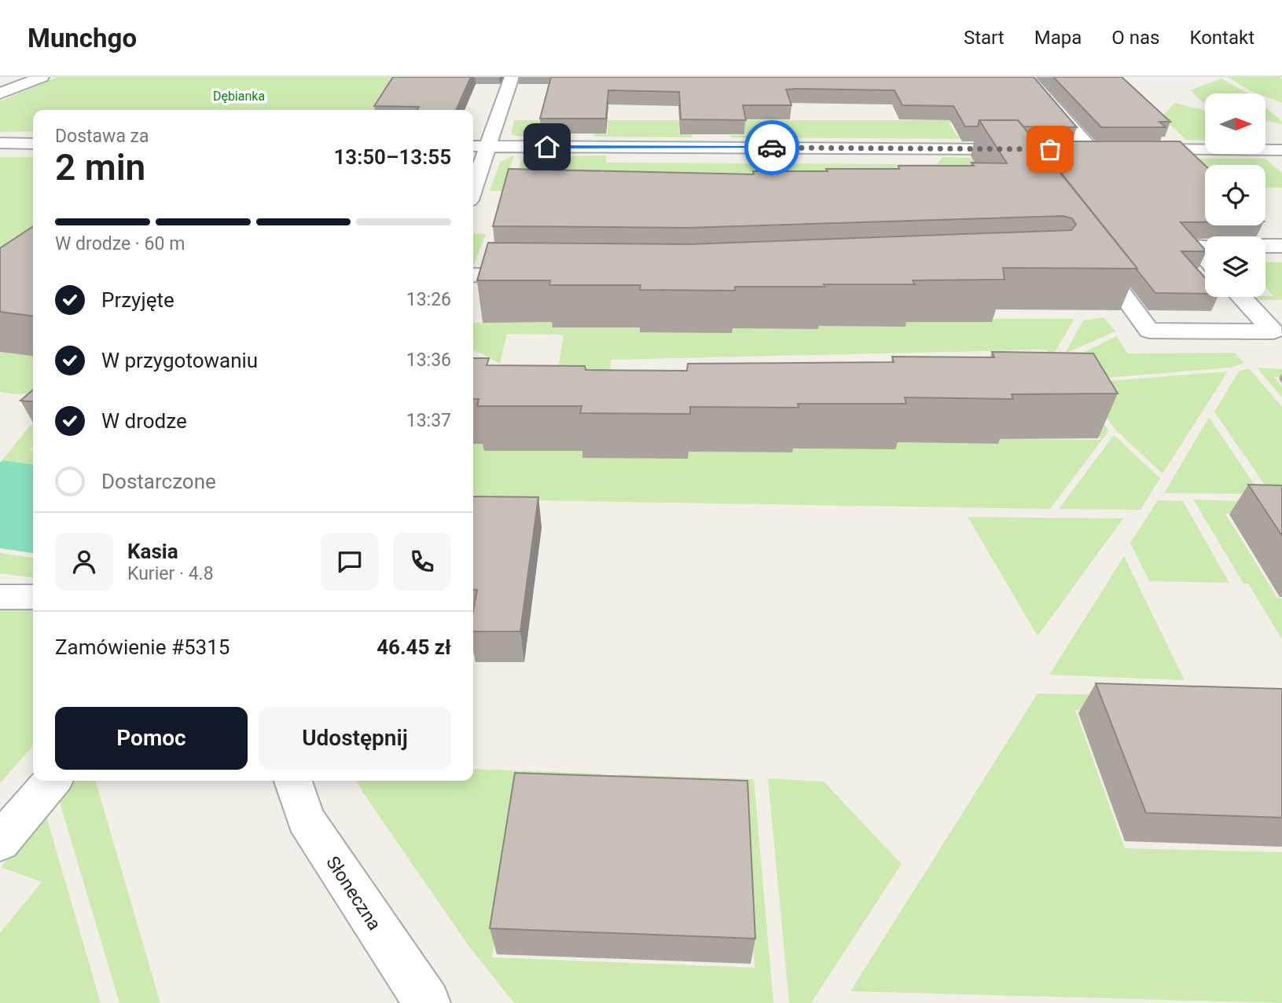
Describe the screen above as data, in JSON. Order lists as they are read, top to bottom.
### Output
{
  "streets": {
    "street": ["Słoneczna"]
  },
  "parks": ["Dębianka"],
  "north": "right",
  "page": {
    "header": "Munchgo",
    "nav": [
      "Start",
      "Mapa",
      "O nas",
      "Kontakt"
    ],
    "heading": ["2 min", "Dostawa za", "13:50–13:55"],
    "panel": [
      "Kasia",
      "Kurier · 4.8",
      "Zamówienie #5315",
      "46.45 zł"
    ],
    "bar": "W drodze · 60 m",
    "list": [
      ["Przyjęte", "13:26"],
      ["W przygotowaniu", "13:36"],
      ["W drodze", "13:37"],
      "Dostarczone"
    ],
    "buttons": ["Pomoc", "Udostępnij"]
  }
}
